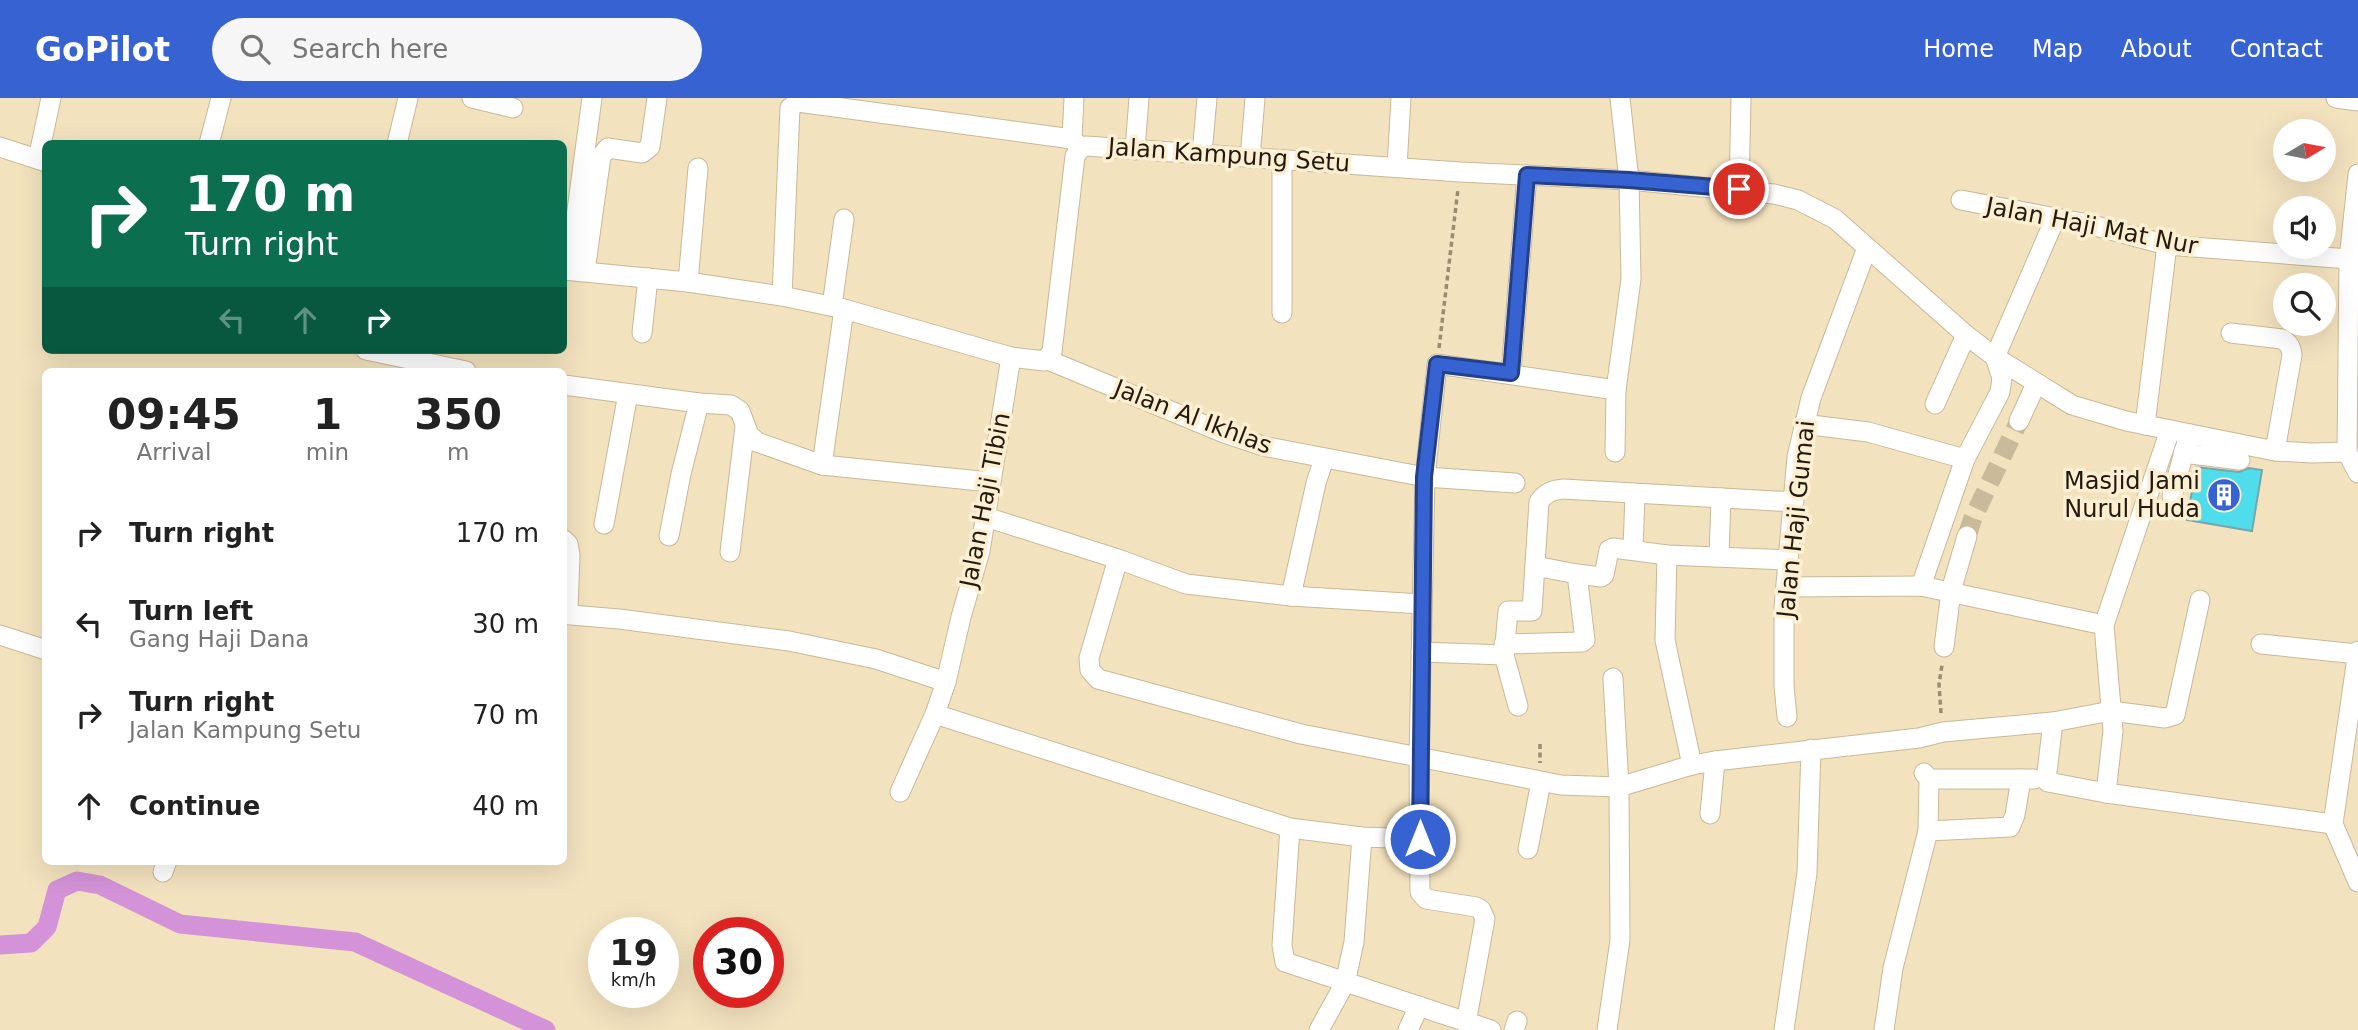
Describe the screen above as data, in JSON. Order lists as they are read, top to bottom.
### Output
{
  "streets": {
    "street": [
      "Jalan Kampung Setu",
      "Jalan Haji Mat Nur",
      "Jalan Al Ikhlas",
      "Jalan Haji Tibin",
      "Jalan Haji Gumai"
    ]
  },
  "crossings": [
    ["Jalan Kampung Setu", "Jalan Al Ikhlas"],
    ["Jalan Kampung Setu", "Jalan Haji Gumai"]
  ],
  "places": {
    "building": ["Masjid Jami Nurul Huda"]
  },
  "north": "right",
  "page": {
    "header": "GoPilot",
    "search": "Search here",
    "nav": [
      "Home",
      "Map",
      "About",
      "Contact"
    ],
    "turn": ["170 m", "Turn right"],
    "eta": [
      "09:45",
      "Arrival",
      "1",
      "min",
      "350",
      "m"
    ],
    "list": [
      {
        "name": "Turn right",
        "value": "170 m"
      },
      {
        "name": "Turn left",
        "note": "Gang Haji Dana",
        "value": "30 m"
      },
      {
        "name": "Turn right",
        "note": "Jalan Kampung Setu",
        "value": "70 m"
      },
      {
        "name": "Continue",
        "value": "40 m"
      }
    ],
    "speed": "19 km/h",
    "limit": "30"
  }
}
